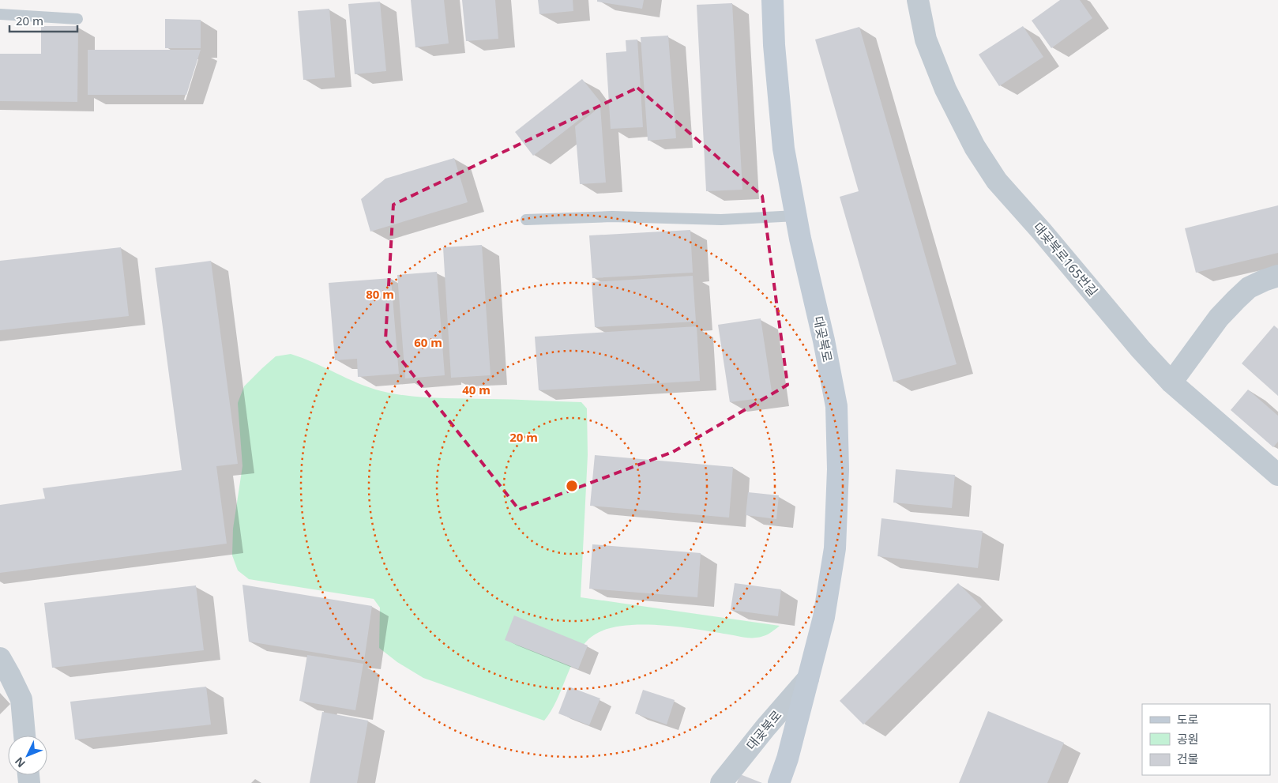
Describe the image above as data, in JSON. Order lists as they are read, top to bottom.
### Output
{
  "streets": {
    "street": ["대곶북로165번길", "대곶북로"]
  },
  "legend": ["도로", "공원", "건물"],
  "scale_bar": "20 m",
  "north": "bottom left",
  "rings": [
    "80 m",
    "60 m",
    "40 m",
    "20 m"
  ]
}
